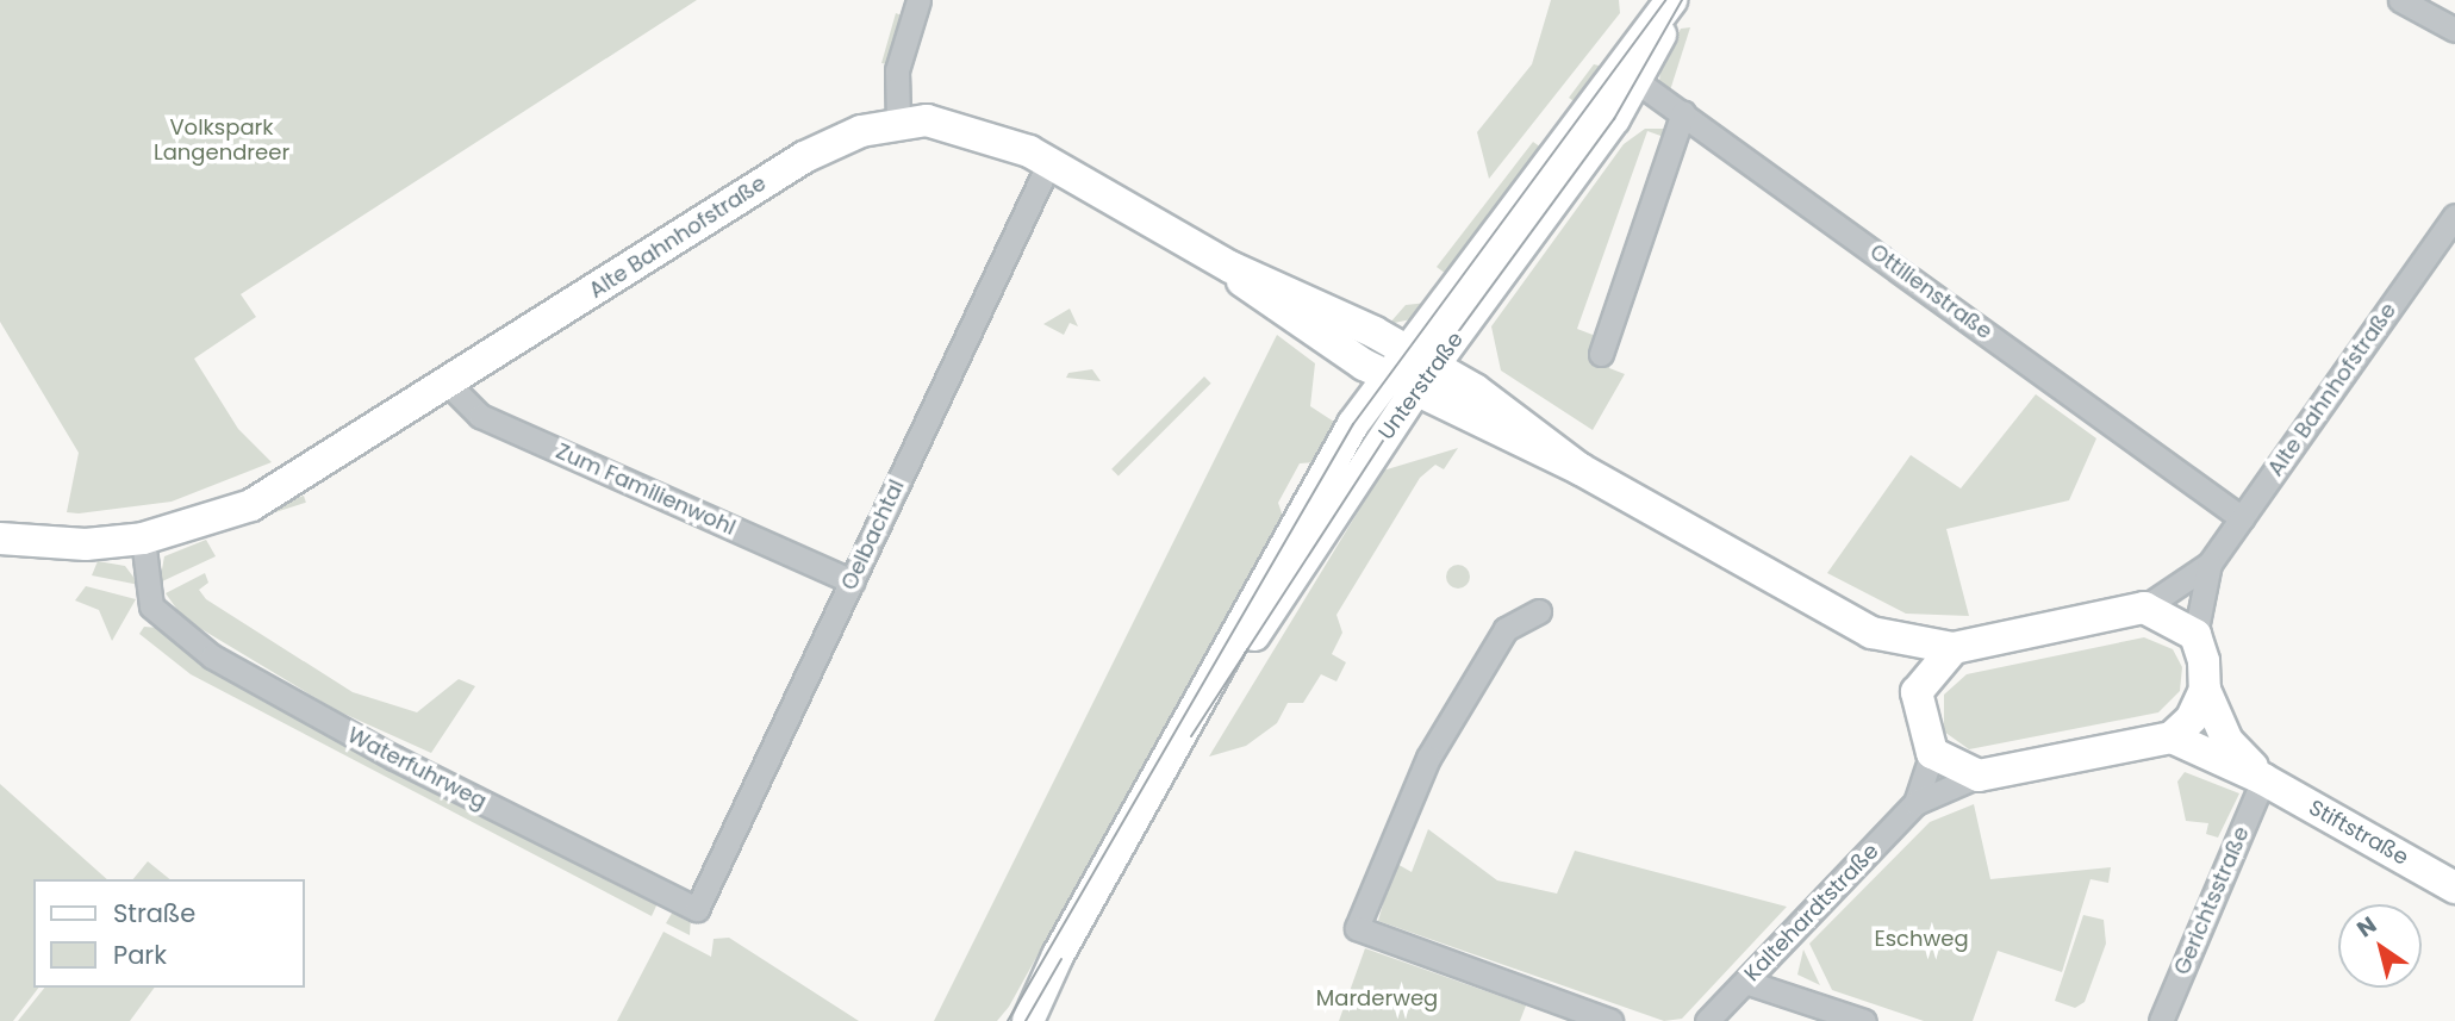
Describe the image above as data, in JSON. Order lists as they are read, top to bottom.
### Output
{
  "streets": {
    "street": [
      "Alte Bahnhofstraße",
      "Ottilienstraße",
      "Unterstraße",
      "Zum Familienwohl",
      "Oelbachtal",
      "Waterfuhrweg",
      "Stiftstraße",
      "Gerichtsstraße",
      "Kaltehardtstraße"
    ]
  },
  "crossings": [
    ["Alte Bahnhofstraße", "Ottilienstraße"],
    ["Alte Bahnhofstraße", "Unterstraße"],
    ["Alte Bahnhofstraße", "Zum Familienwohl"],
    ["Alte Bahnhofstraße", "Oelbachtal"],
    ["Alte Bahnhofstraße", "Waterfuhrweg"],
    ["Alte Bahnhofstraße", "Stiftstraße"],
    ["Ottilienstraße", "Unterstraße"],
    ["Zum Familienwohl", "Oelbachtal"],
    ["Oelbachtal", "Waterfuhrweg"],
    ["Stiftstraße", "Gerichtsstraße"]
  ],
  "parks": ["Volkspark Langendreer", "Eschweg", "Marderweg"],
  "legend": ["Straße", "Park"],
  "north": "top left"
}
